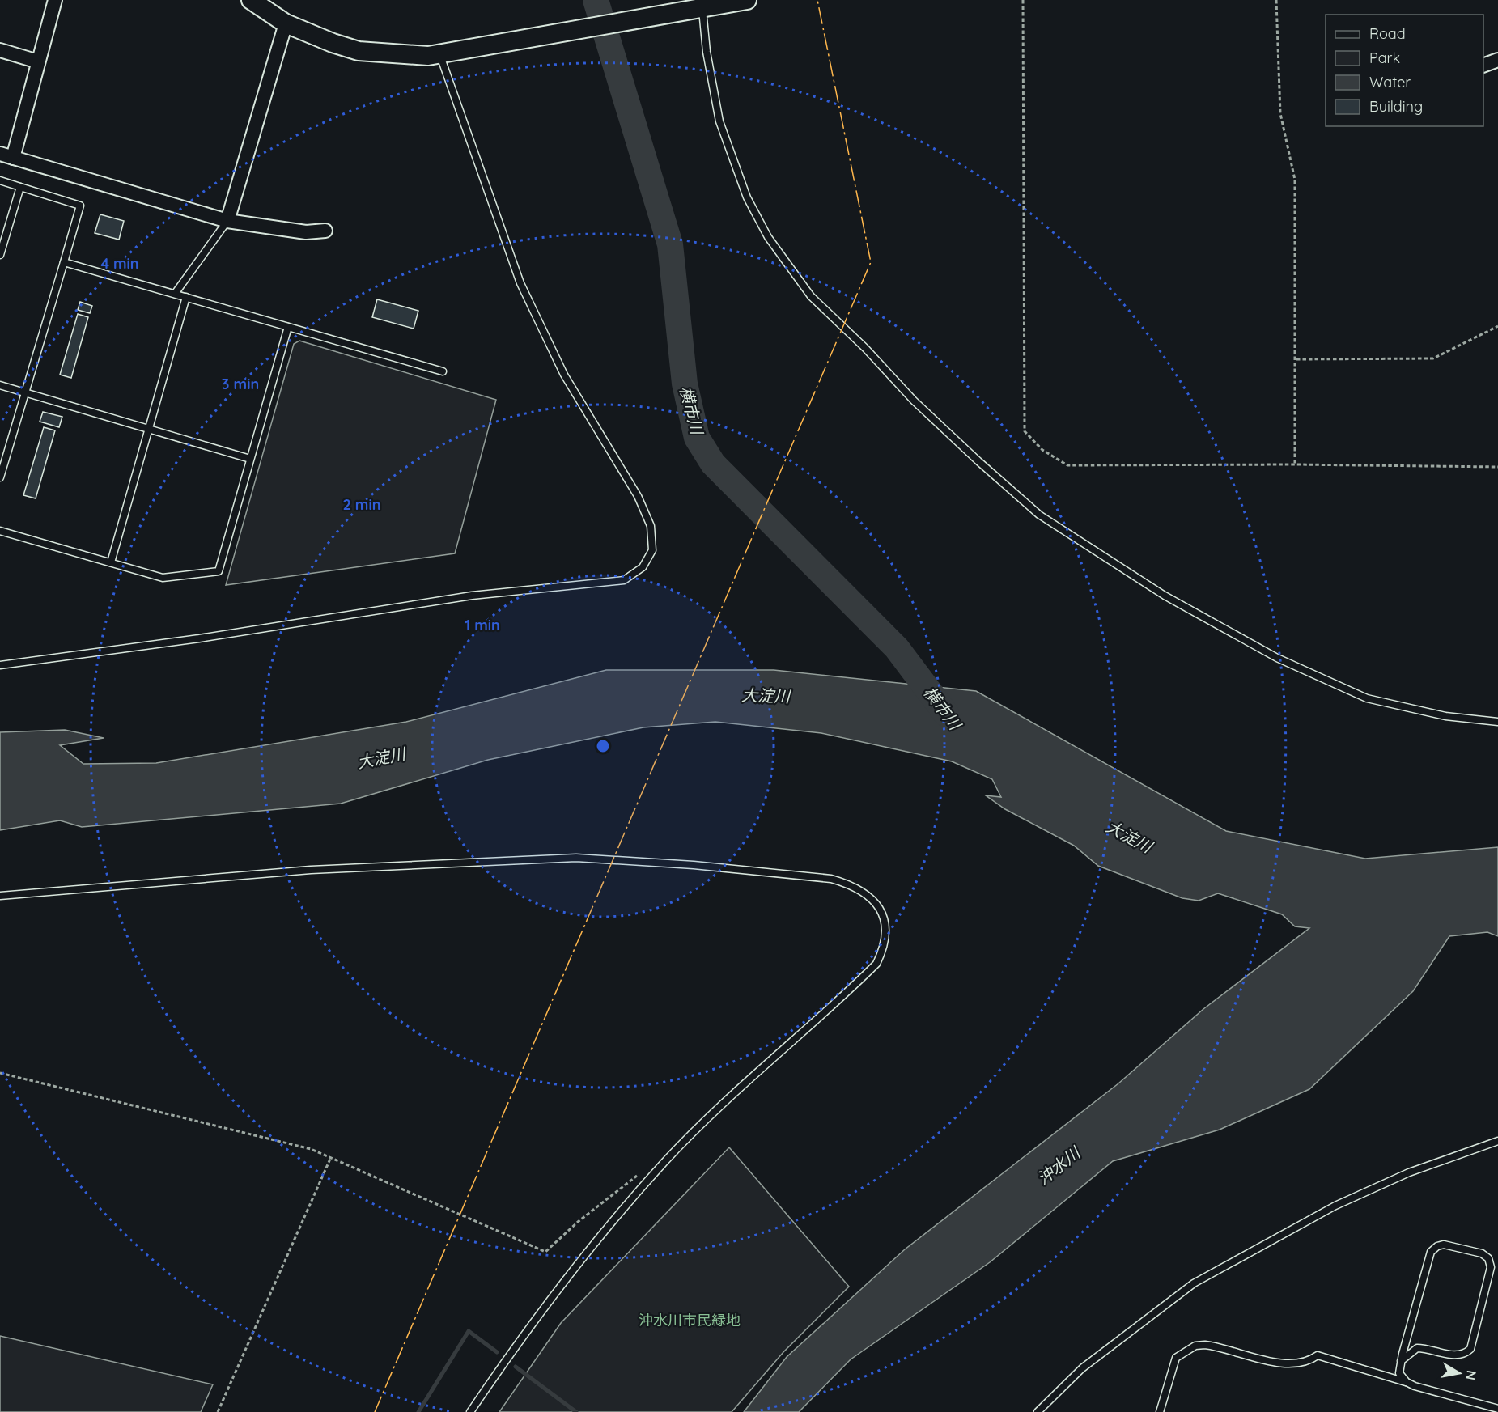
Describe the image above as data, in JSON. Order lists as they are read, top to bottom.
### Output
{
  "water": ["横市川", "大淀川", "沖水川"],
  "parks": ["沖水川市民緑地"],
  "legend": [
    "Road",
    "Park",
    "Water",
    "Building"
  ],
  "north": "right",
  "rings": [
    "4 min",
    "3 min",
    "2 min",
    "1 min"
  ]
}
